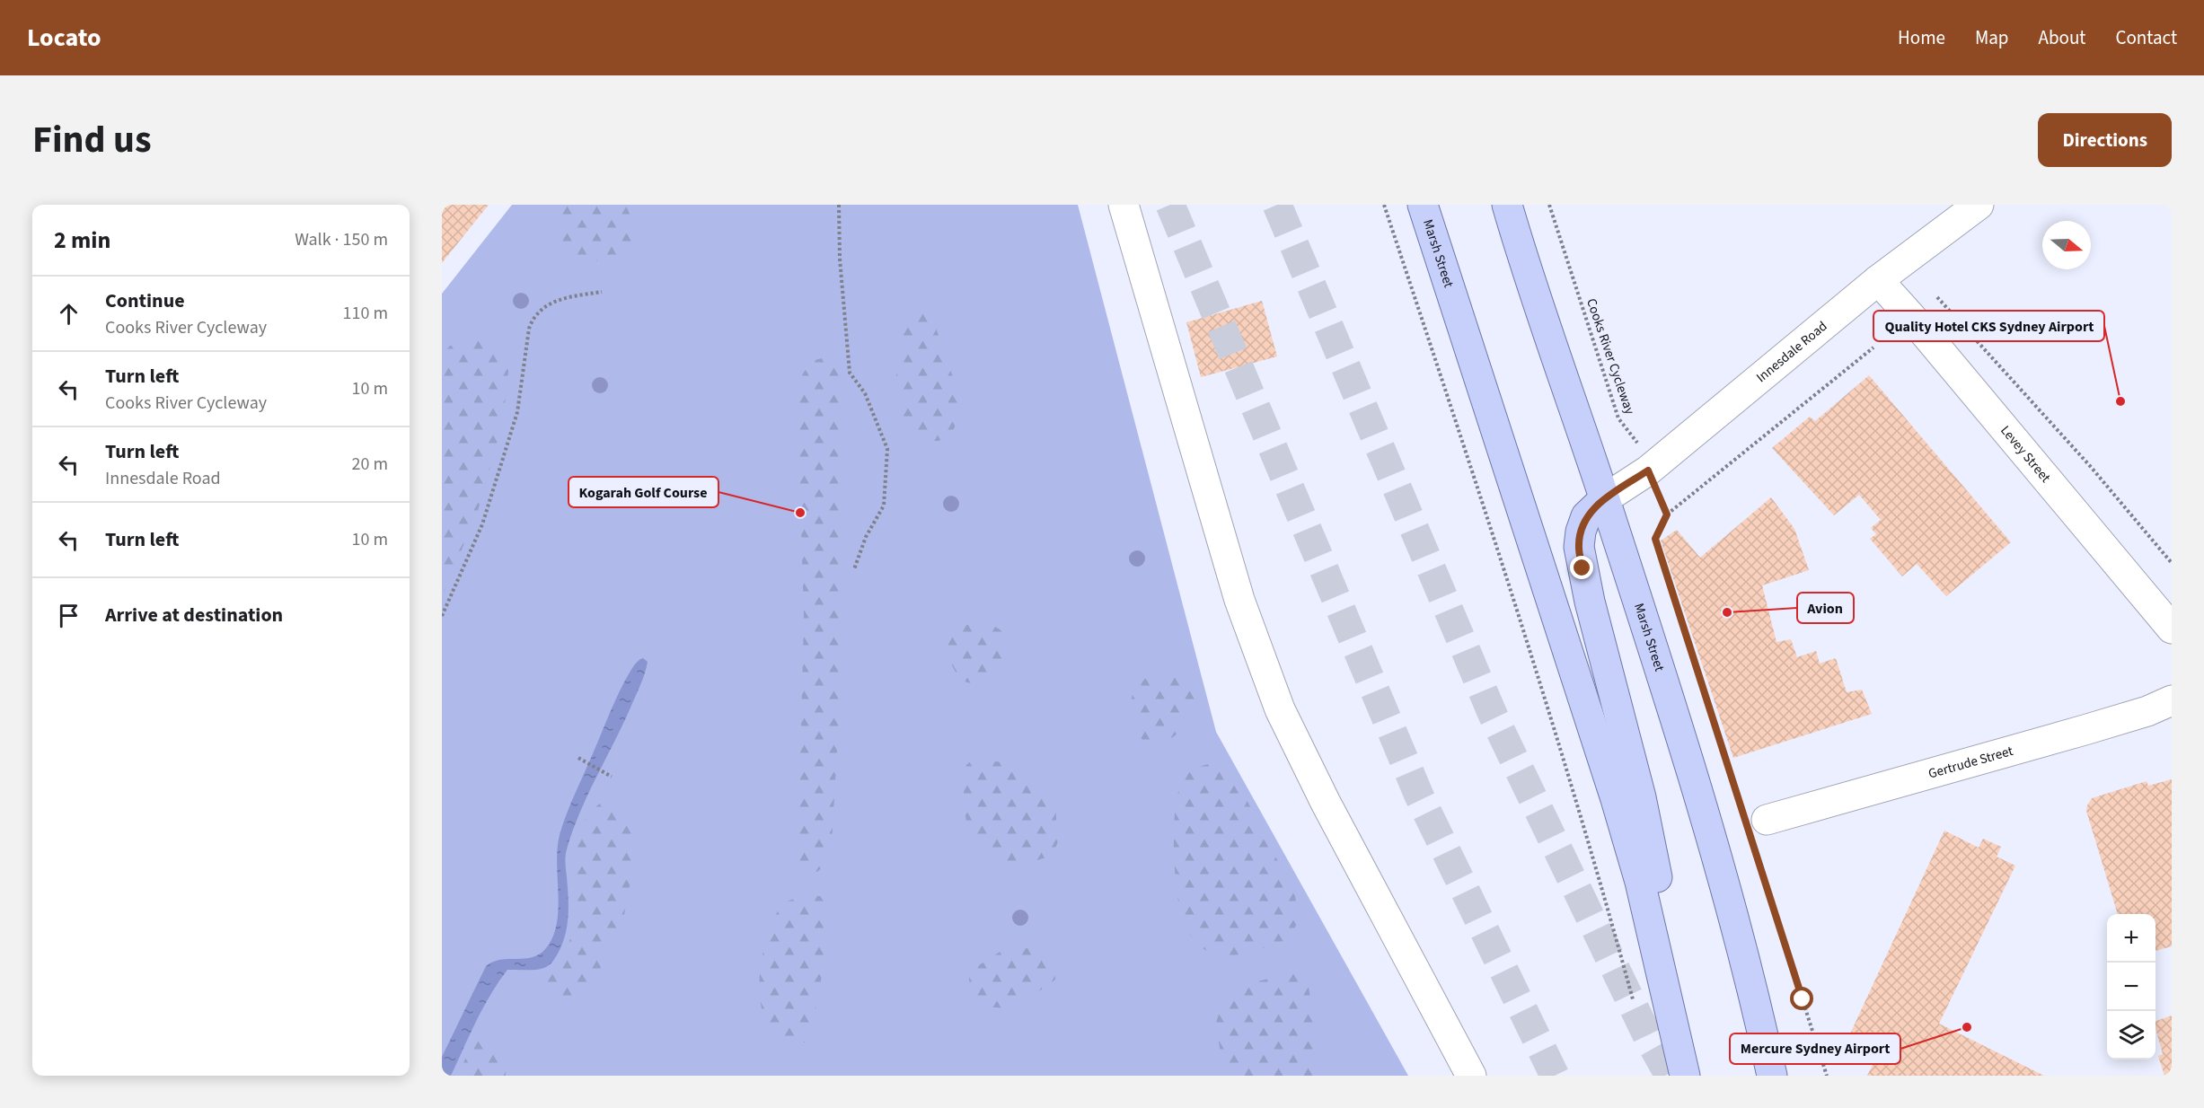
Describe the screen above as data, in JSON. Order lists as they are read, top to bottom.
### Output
{
  "streets": {
    "main road": ["Marsh Street"],
    "street": ["Innesdale Road", "Levey Street", "Gertrude Street"],
    "path": ["Cooks River Cycleway"]
  },
  "crossings": [
    ["Marsh Street", "Innesdale Road"],
    ["Innesdale Road", "Cooks River Cycleway"],
    ["Innesdale Road", "Levey Street"]
  ],
  "places": [
    "Quality Hotel CKS Sydney Airport",
    "Kogarah Golf Course",
    "Avion",
    "Mercure Sydney Airport"
  ],
  "north": "right",
  "page": {
    "header": "Locato",
    "nav": [
      "Home",
      "Map",
      "About",
      "Contact"
    ],
    "title": "Find us",
    "buttons": "Directions",
    "heading": ["2 min", "Walk · 150 m"],
    "list": [
      ["Continue", "Cooks River Cycleway", "110 m"],
      ["Turn left", "Cooks River Cycleway", "10 m"],
      ["Turn left", "Innesdale Road", "20 m"],
      ["Turn left", "10 m"],
      "Arrive at destination"
    ],
    "map_buttons": ["+", "−"]
  }
}
